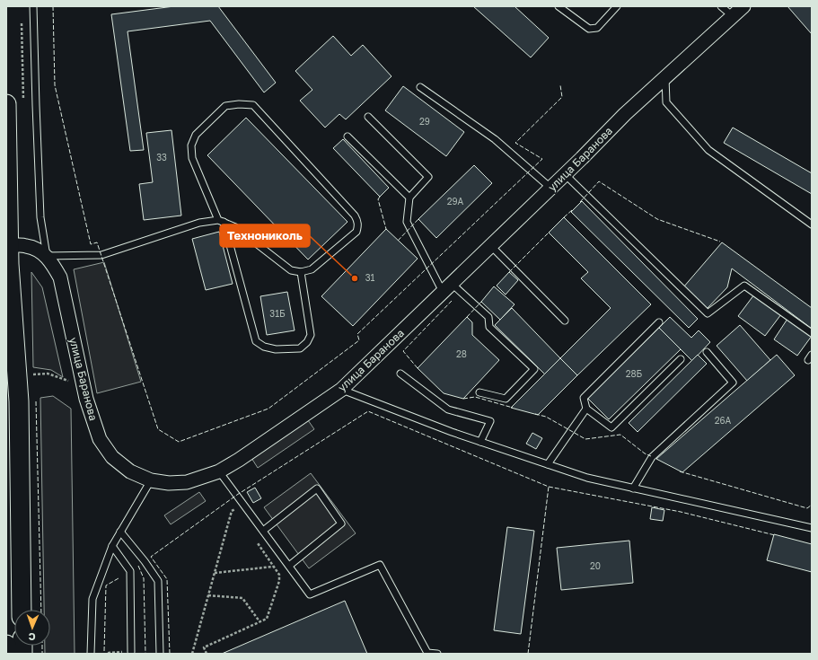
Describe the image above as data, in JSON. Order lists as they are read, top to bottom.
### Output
{
  "streets": {
    "street": ["улица Баранова"]
  },
  "places": ["Технониколь"],
  "house_numbers": [
    "29",
    "33",
    "29А",
    "31",
    "31Б",
    "28",
    "28Б",
    "26А",
    "20"
  ],
  "north": "bottom"
}
